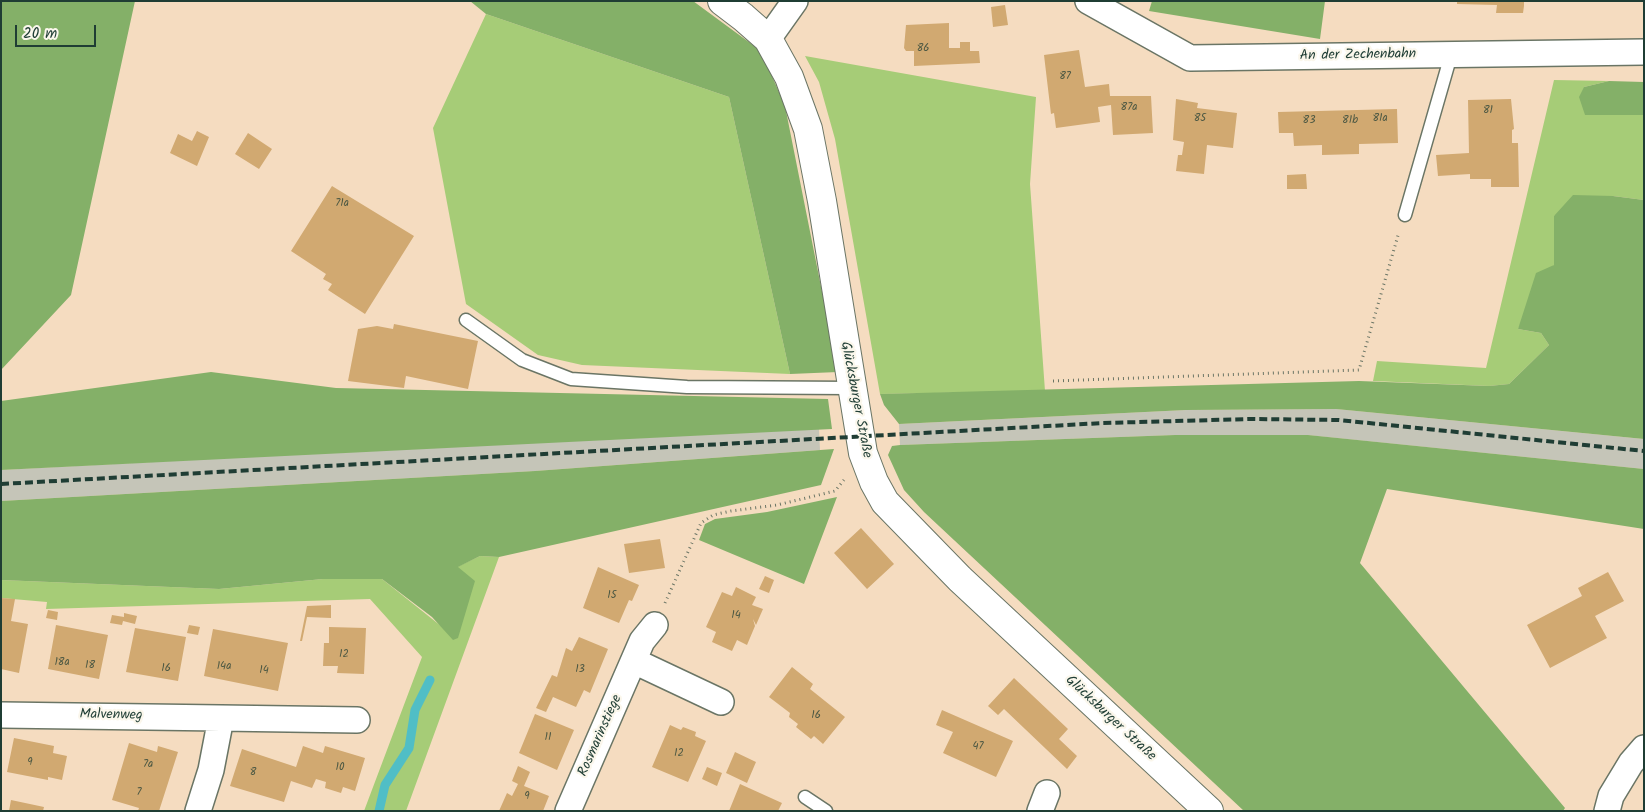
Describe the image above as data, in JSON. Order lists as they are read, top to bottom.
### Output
{
  "streets": {
    "main road": ["Glücksburger Straße"],
    "street": ["An der Zechenbahn", "Malvenweg", "Rosmarinstiege"]
  },
  "house_numbers": [
    "86",
    "87",
    "87a",
    "81",
    "85",
    "81a",
    "83",
    "81b",
    "71a",
    "15",
    "14",
    "12",
    "18a",
    "18",
    "14a",
    "16",
    "13",
    "14",
    "16",
    "11",
    "47",
    "12",
    "9",
    "7a",
    "10",
    "8",
    "7",
    "9"
  ],
  "scale_bar": "20 m"
}
